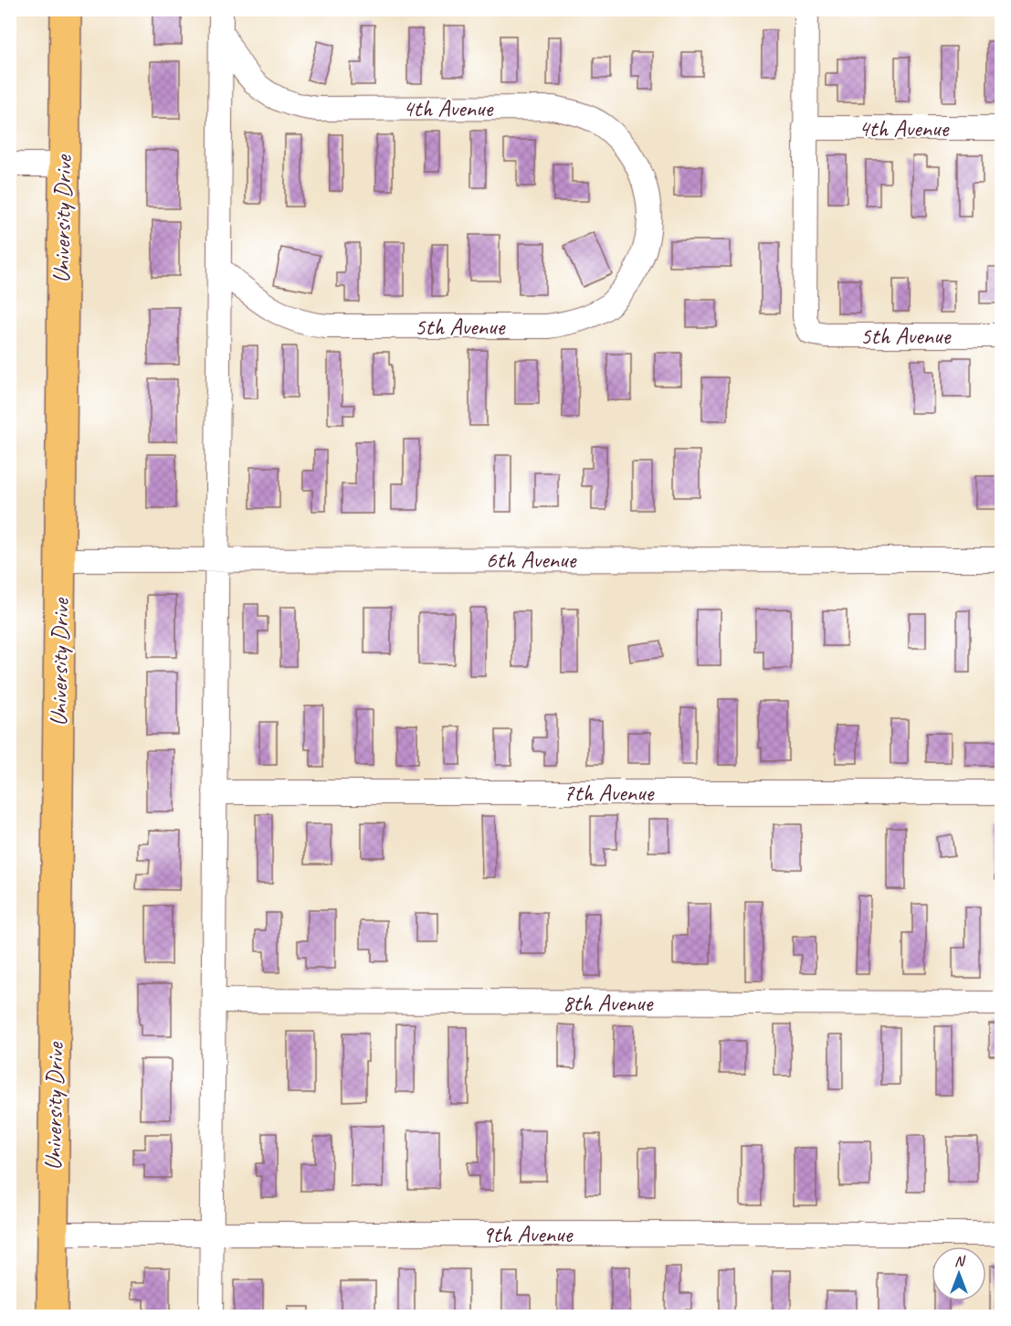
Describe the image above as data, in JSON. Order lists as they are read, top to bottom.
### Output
{
  "streets": {
    "main road": ["University Drive"],
    "street": [
      "4th Avenue",
      "5th Avenue",
      "6th Avenue",
      "7th Avenue",
      "8th Avenue",
      "9th Avenue"
    ]
  },
  "crossings": [
    ["4th Avenue", "5th Avenue"],
    ["University Drive", "6th Avenue"],
    ["University Drive", "9th Avenue"]
  ],
  "north": "top"
}
